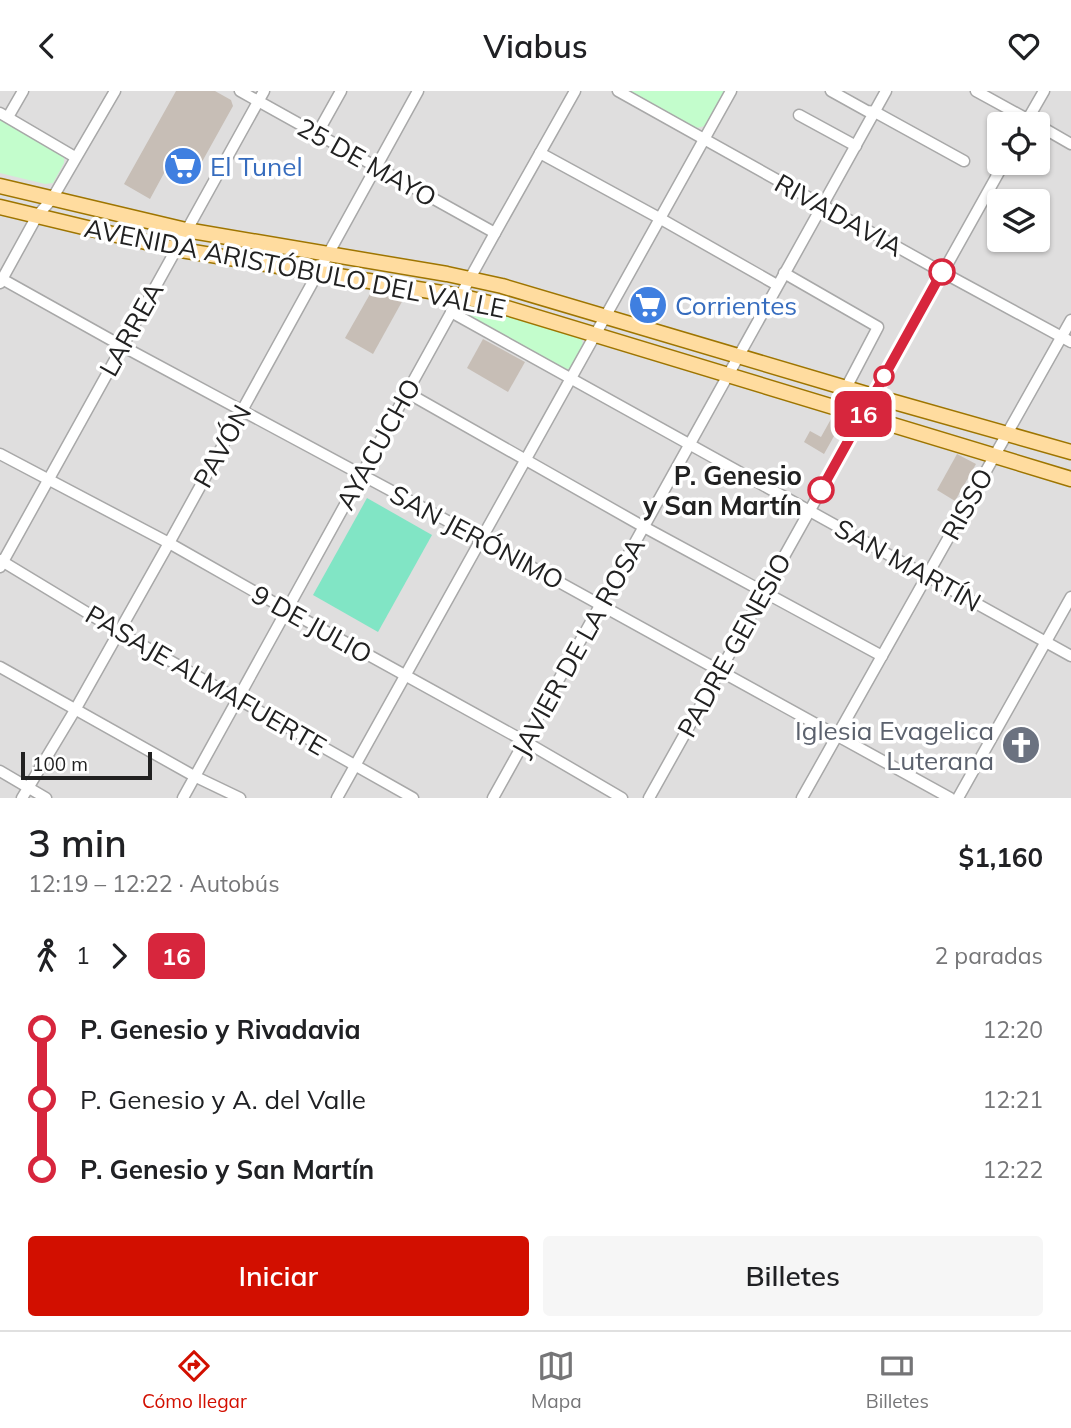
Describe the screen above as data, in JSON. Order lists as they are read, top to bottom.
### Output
{
  "streets": {
    "main road": ["AVENIDA ARISTÓBULO DEL VALLE"],
    "street": [
      "25 DE MAYO",
      "RIVADAVIA",
      "LARREA",
      "AYACUCHO",
      "PAVÓN",
      "RISSO",
      "SAN JERÓNIMO",
      "SAN MARTÍN",
      "9 DE JULIO",
      "PADRE GENESIO",
      "JAVIER DE LA ROSA",
      "PASAJE ALMAFUERTE"
    ]
  },
  "crossings": [
    ["25 DE MAYO", "LARREA"],
    ["25 DE MAYO", "AYACUCHO"],
    ["25 DE MAYO", "PAVÓN"],
    ["RIVADAVIA", "RISSO"],
    ["RIVADAVIA", "PADRE GENESIO"],
    ["RIVADAVIA", "JAVIER DE LA ROSA"],
    ["AVENIDA ARISTÓBULO DEL VALLE", "LARREA"],
    ["AVENIDA ARISTÓBULO DEL VALLE", "AYACUCHO"],
    ["AVENIDA ARISTÓBULO DEL VALLE", "PAVÓN"],
    ["AVENIDA ARISTÓBULO DEL VALLE", "RISSO"],
    ["AVENIDA ARISTÓBULO DEL VALLE", "PADRE GENESIO"],
    ["AVENIDA ARISTÓBULO DEL VALLE", "JAVIER DE LA ROSA"],
    ["LARREA", "SAN JERÓNIMO"],
    ["LARREA", "9 DE JULIO"],
    ["LARREA", "PASAJE ALMAFUERTE"],
    ["AYACUCHO", "SAN JERÓNIMO"],
    ["AYACUCHO", "SAN MARTÍN"],
    ["AYACUCHO", "9 DE JULIO"],
    ["AYACUCHO", "PASAJE ALMAFUERTE"],
    ["PAVÓN", "SAN JERÓNIMO"],
    ["PAVÓN", "9 DE JULIO"],
    ["PAVÓN", "PASAJE ALMAFUERTE"],
    ["RISSO", "SAN JERÓNIMO"],
    ["RISSO", "SAN MARTÍN"],
    ["SAN JERÓNIMO", "PADRE GENESIO"],
    ["SAN JERÓNIMO", "JAVIER DE LA ROSA"],
    ["SAN MARTÍN", "PADRE GENESIO"],
    ["SAN MARTÍN", "JAVIER DE LA ROSA"],
    ["9 DE JULIO", "JAVIER DE LA ROSA"]
  ],
  "places": {
    "supermarket": ["El Tunel", "Corrientes"],
    "other": ["P. Genesio y San Martín"],
    "church": ["Iglesia Evagelica Luterana"]
  },
  "lines": ["bus line 16"],
  "scale_bar": "100 m",
  "page": {
    "header": "Viabus",
    "on_map": "16",
    "scale": "100 m",
    "heading": ["3 min", "12:19 – 12:22 · Autobús", "$1,160"],
    "legs": ["1", "16", "2 paradas"],
    "list": [
      {
        "name": "P. Genesio y Rivadavia",
        "value": "12:20"
      },
      {
        "name": "P. Genesio y A. del Valle",
        "value": "12:21"
      },
      {
        "name": "P. Genesio y San Martín",
        "value": "12:22"
      }
    ],
    "buttons": ["Iniciar", "Billetes"],
    "tabs": ["Cómo llegar", "Mapa", "Billetes"]
  }
}
